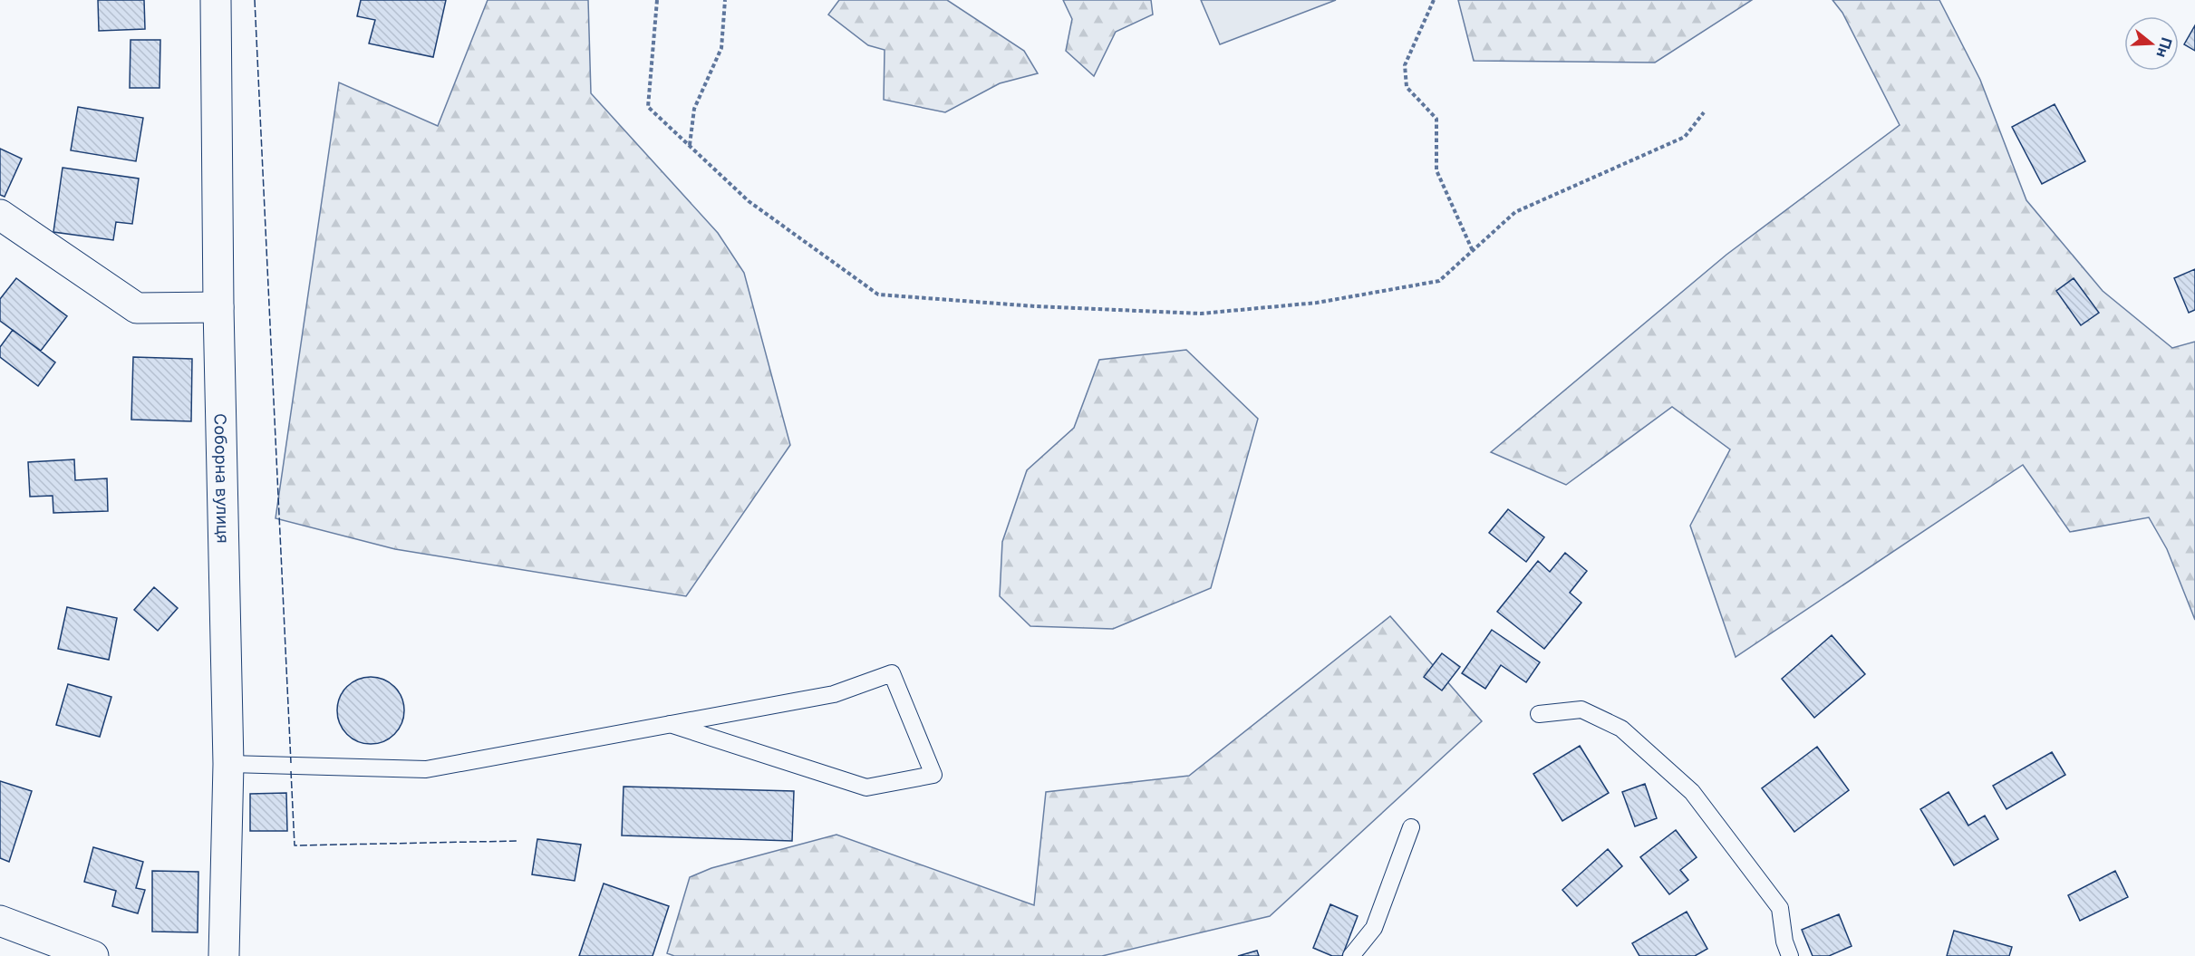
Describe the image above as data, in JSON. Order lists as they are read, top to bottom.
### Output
{
  "streets": {
    "main road": ["Соборна вулиця"]
  },
  "north": "right"
}
